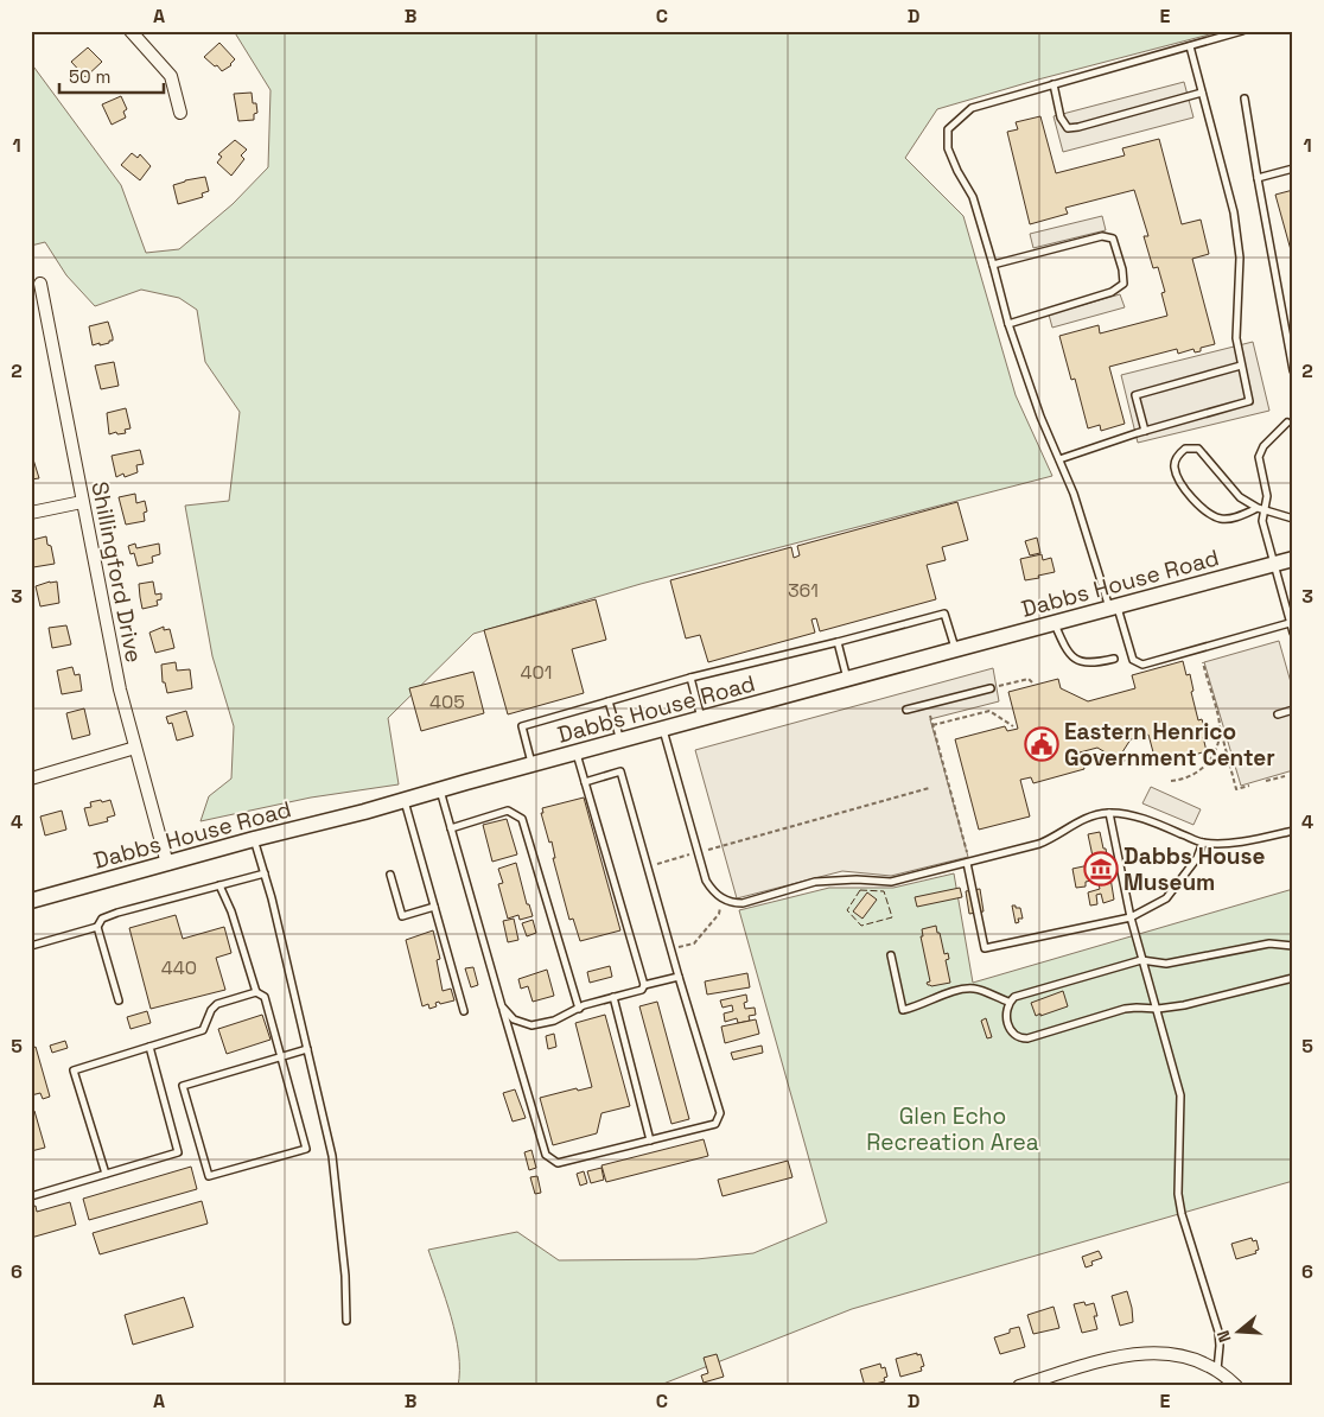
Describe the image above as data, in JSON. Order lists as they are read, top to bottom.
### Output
{
  "streets": {
    "street": ["Shillingford Drive", "Dabbs House Road"]
  },
  "crossings": [
    ["Shillingford Drive", "Dabbs House Road"]
  ],
  "parks": ["Glen Echo Recreation Area"],
  "places": {
    "public building": ["Eastern Henrico Government Center"],
    "museum": ["Dabbs House Museum"]
  },
  "house_numbers": [
    "361",
    "401",
    "405",
    "440"
  ],
  "scale_bar": "50 m",
  "north": "left",
  "grid": {
    "columns": [
      "A",
      "B",
      "C",
      "D",
      "E"
    ],
    "rows": [
      "1",
      "2",
      "3",
      "4",
      "5",
      "6"
    ]
  }
}
